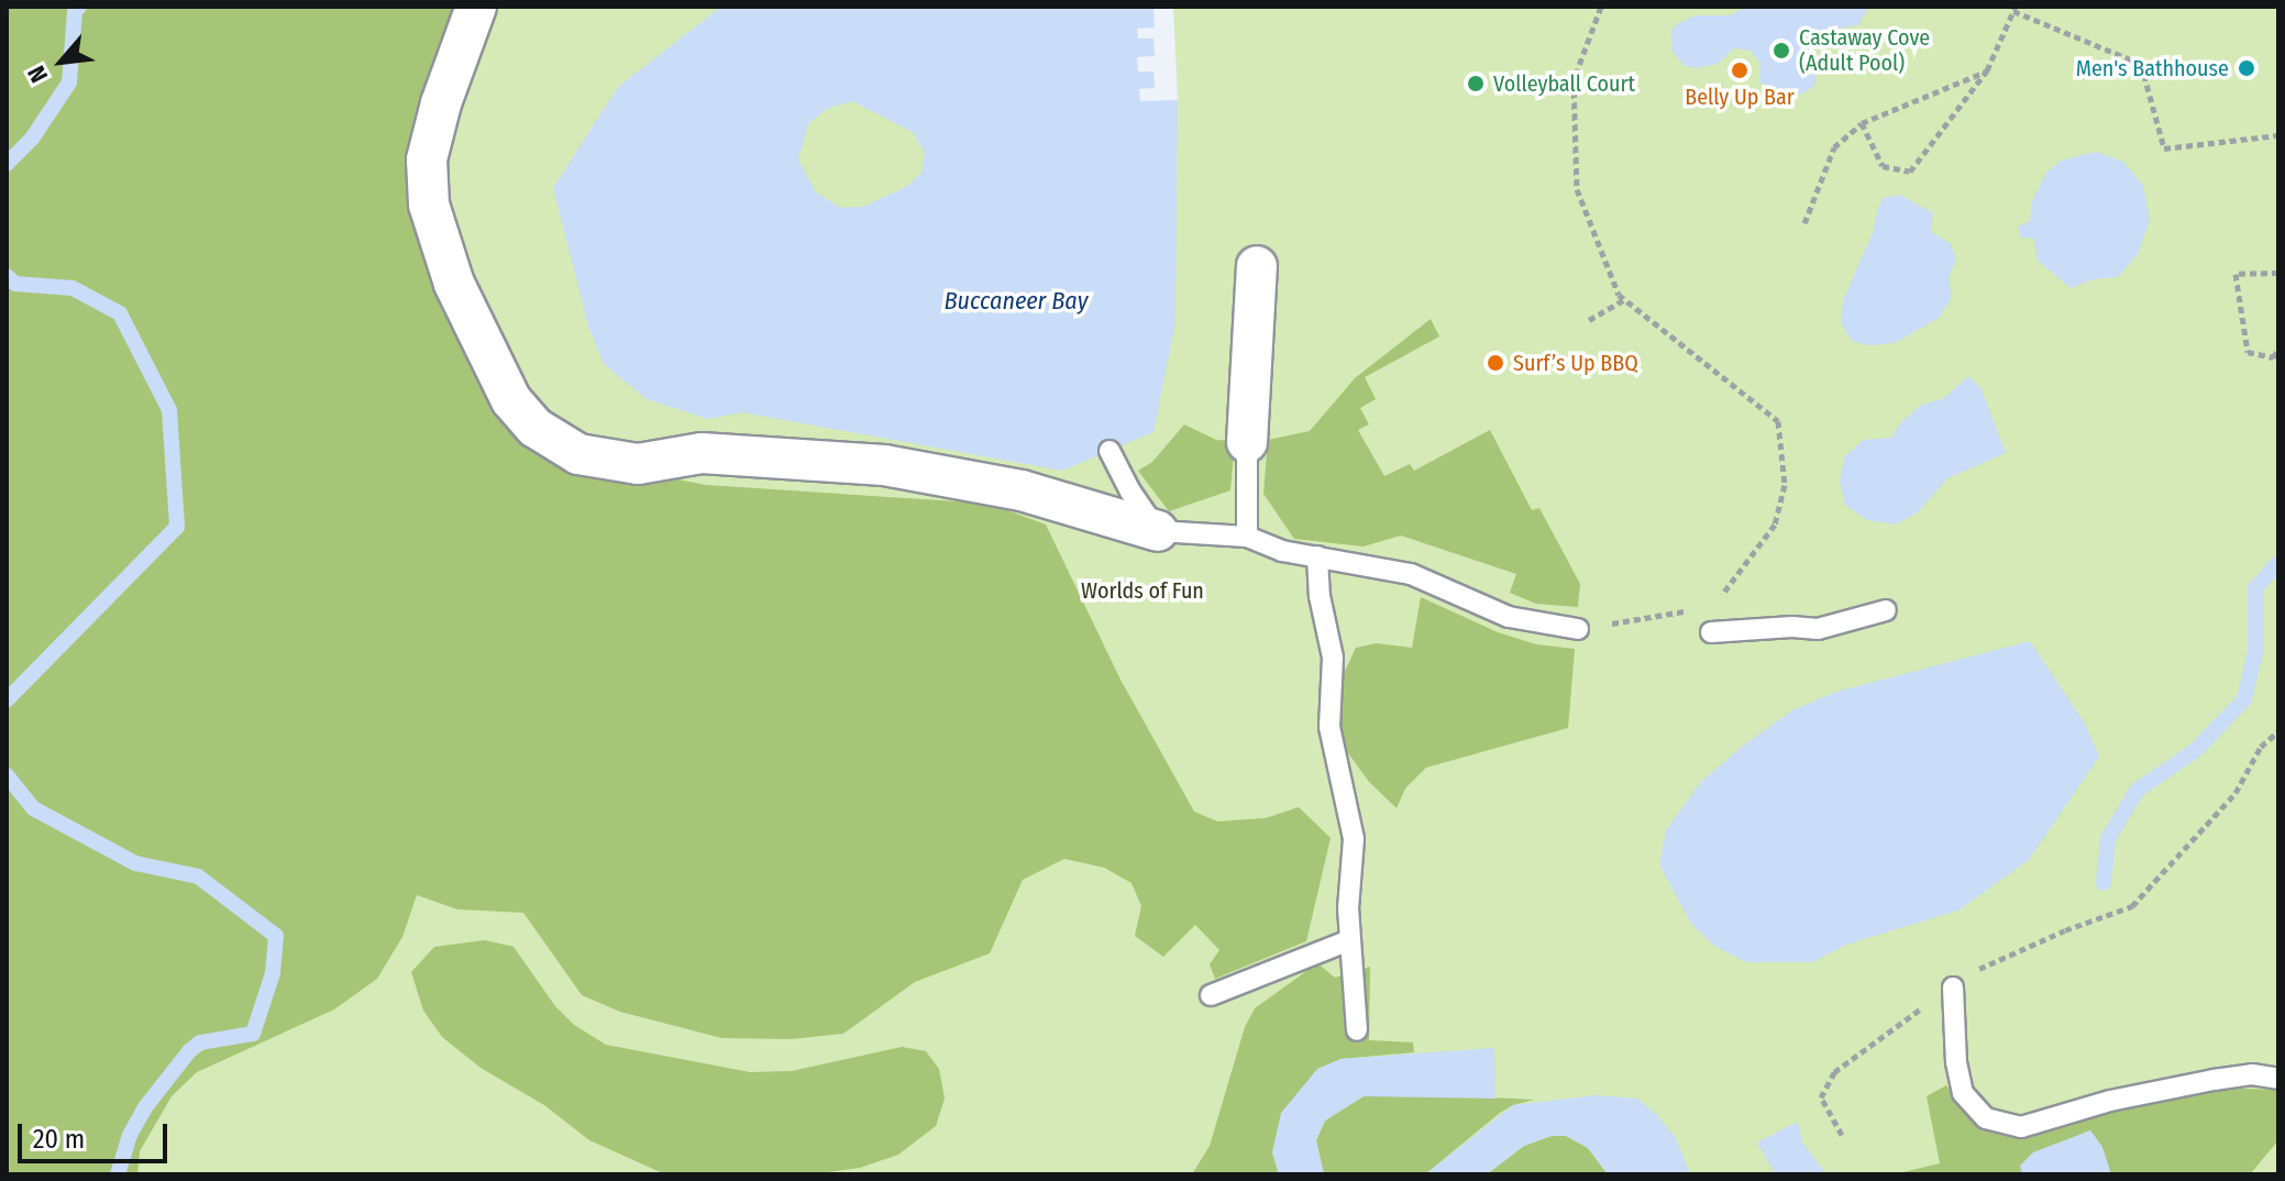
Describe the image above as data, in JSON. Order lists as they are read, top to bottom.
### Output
{
  "water": ["Buccaneer Bay"],
  "parks": ["Worlds of Fun"],
  "places": [
    "Castaway Cove (Adult Pool)",
    "Men's Bathhouse",
    "Belly Up Bar",
    "Volleyball Court",
    "Surf’s Up BBQ"
  ],
  "scale_bar": "20 m",
  "north": "bottom left"
}
